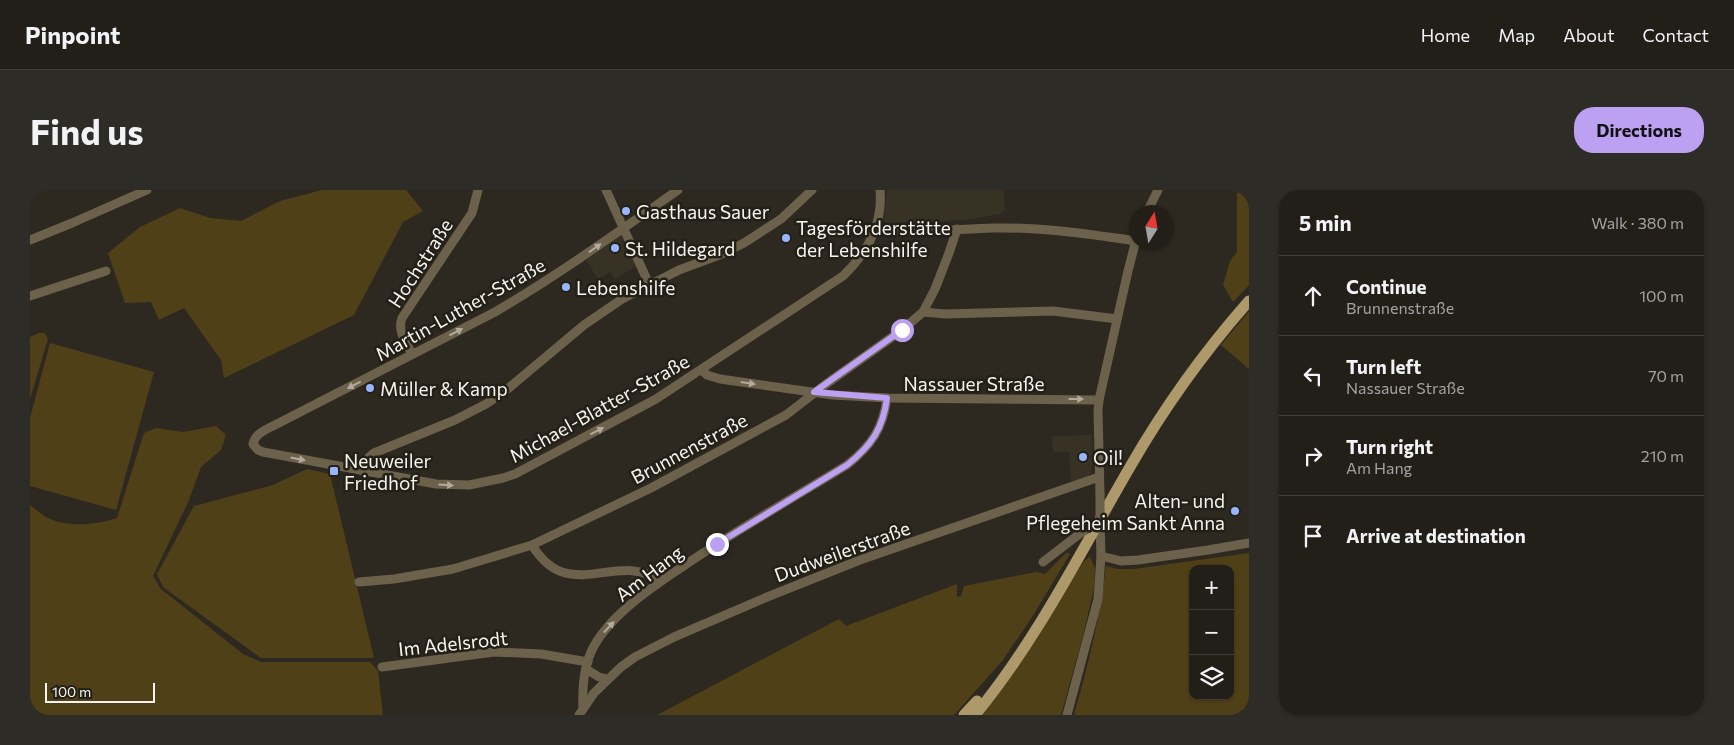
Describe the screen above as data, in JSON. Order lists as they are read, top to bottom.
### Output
{
  "streets": {
    "street": [
      "Hochstraße",
      "Martin-Luther-Straße",
      "Nassauer Straße",
      "Michael-Blatter-Straße",
      "Brunnenstraße",
      "Dudweilerstraße",
      "Am Hang",
      "Im Adelsrodt"
    ]
  },
  "crossings": [
    ["Hochstraße", "Martin-Luther-Straße"],
    ["Martin-Luther-Straße", "Michael-Blatter-Straße"],
    ["Nassauer Straße", "Michael-Blatter-Straße"],
    ["Nassauer Straße", "Brunnenstraße"],
    ["Nassauer Straße", "Am Hang"],
    ["Dudweilerstraße", "Am Hang"],
    ["Am Hang", "Im Adelsrodt"]
  ],
  "one_way": ["Nassauer Straße"],
  "places": {
    "other": [
      "Gasthaus Sauer",
      "Tagesförderstätte der Lebenshilfe",
      "St. Hildegard",
      "Lebenshilfe",
      "Müller & Kamp",
      "Oil!",
      "Alten- und Pflegeheim Sankt Anna"
    ],
    "transit": ["Neuweiler Friedhof"]
  },
  "scale_bar": "100 m",
  "north": "top",
  "page": {
    "header": "Pinpoint",
    "nav": [
      "Home",
      "Map",
      "About",
      "Contact"
    ],
    "buttons": "Directions",
    "title": "Find us",
    "heading": ["5 min", "Walk · 380 m"],
    "list": [
      ["Continue", "Brunnenstraße", "100 m"],
      ["Turn left", "Nassauer Straße", "70 m"],
      ["Turn right", "Am Hang", "210 m"],
      "Arrive at destination"
    ],
    "map_buttons": ["+", "−"],
    "scale": "100 m"
  }
}
